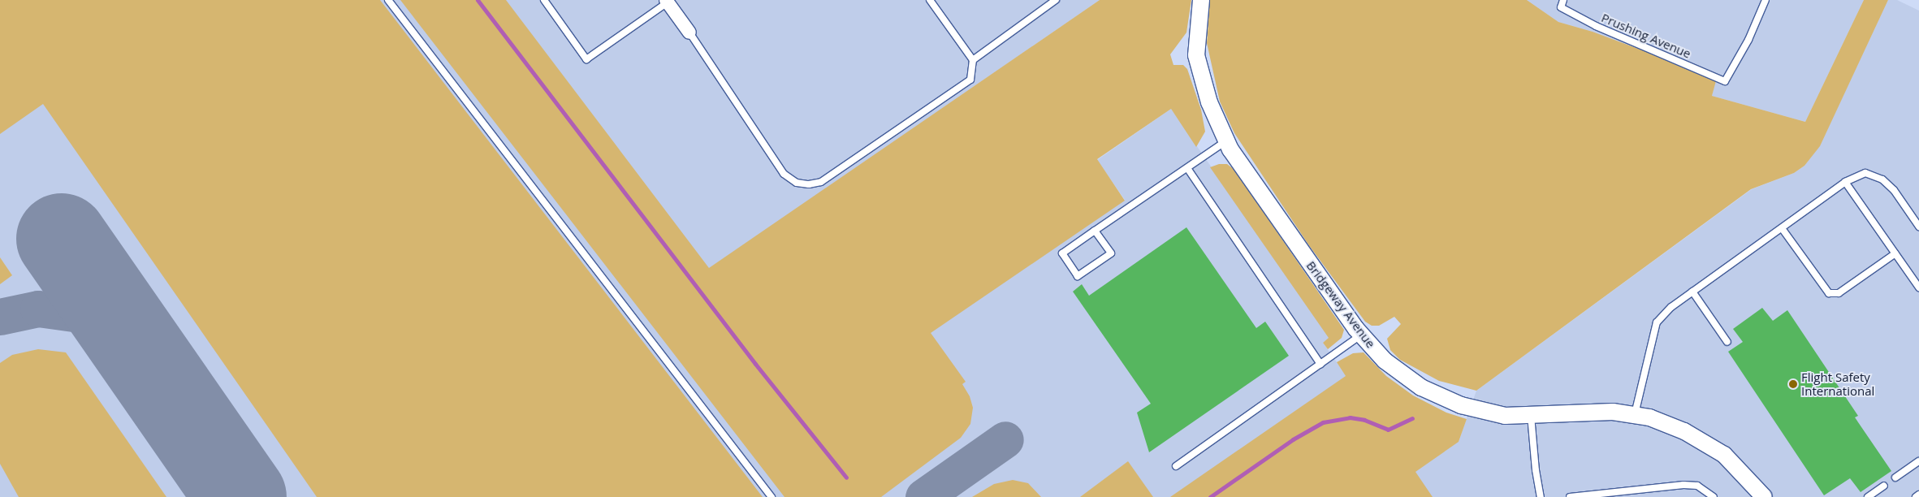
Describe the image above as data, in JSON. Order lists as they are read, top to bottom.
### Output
{
  "streets": {
    "street": ["Bridgeway Avenue"],
    "lane": ["Prushing Avenue"]
  },
  "places": ["Flight Safety International"]
}
